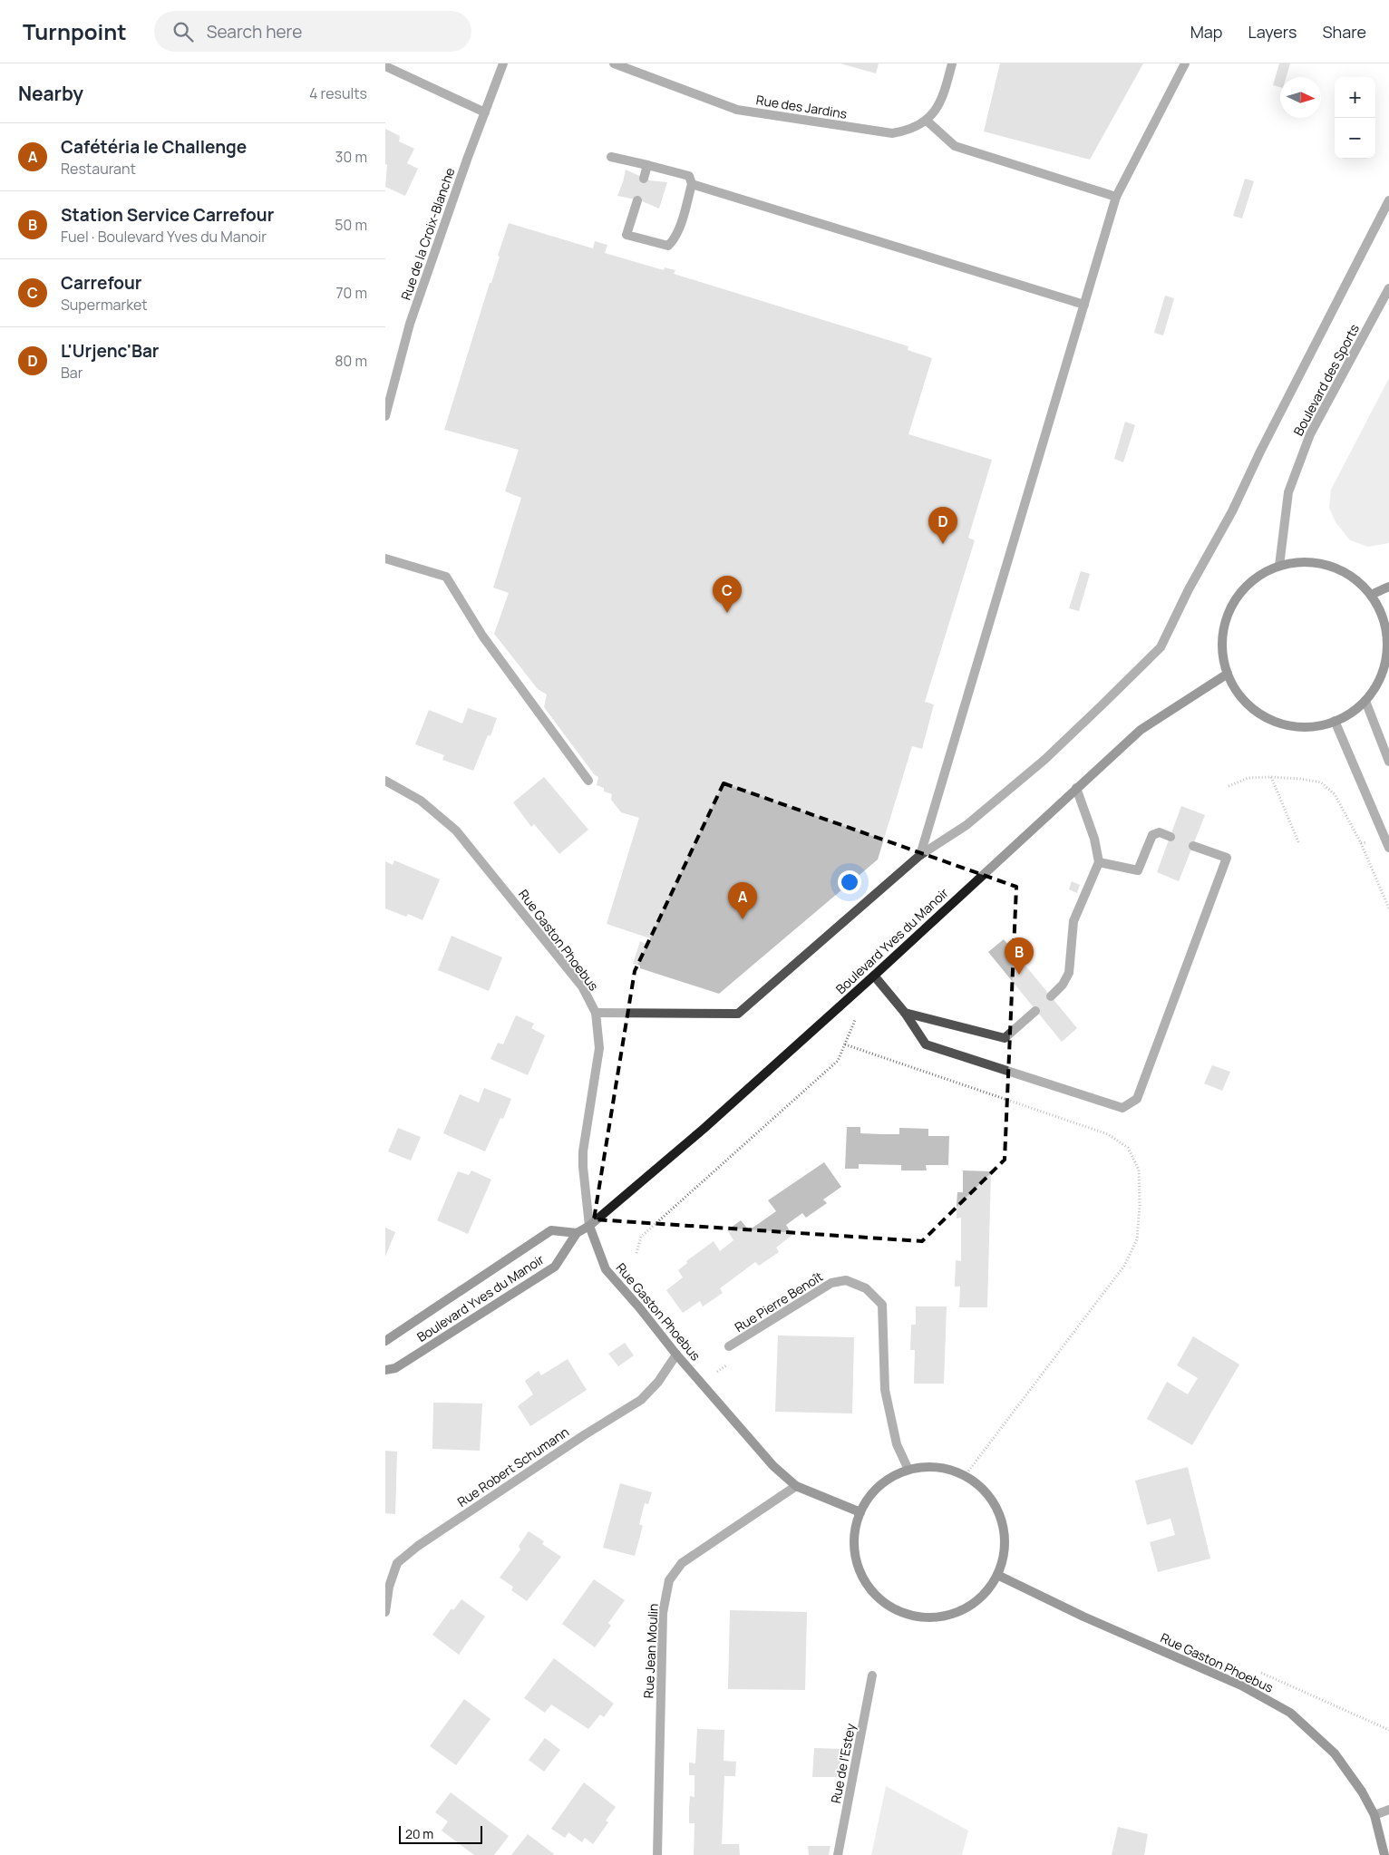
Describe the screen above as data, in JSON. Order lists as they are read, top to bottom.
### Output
{
  "streets": {
    "main road": ["Rue Gaston Phoebus", "Boulevard Yves du Manoir"],
    "street": [
      "Rue des Jardins",
      "Rue de la Croix-Blanche",
      "Boulevard des Sports",
      "Rue Pierre Benoît",
      "Rue Robert Schumann",
      "Rue Jean Moulin",
      "Rue de l'Estey"
    ]
  },
  "crossings": [
    ["Rue Gaston Phoebus", "Boulevard Yves du Manoir"],
    ["Rue Gaston Phoebus", "Rue Pierre Benoît"],
    ["Rue Gaston Phoebus", "Rue Robert Schumann"],
    ["Rue Gaston Phoebus", "Rue Jean Moulin"]
  ],
  "scale_bar": "20 m",
  "north": "right",
  "page": {
    "header": "Turnpoint",
    "search": "Search here",
    "nav": ["Map", "Layers", "Share"],
    "heading": ["Nearby", "4 results"],
    "map_buttons": ["+", "−"],
    "list": [
      {
        "mark": "A",
        "name": "Cafétéria le Challenge",
        "note": "Restaurant",
        "value": "30 m"
      },
      {
        "mark": "B",
        "name": "Station Service Carrefour",
        "note": "Fuel · Boulevard Yves du Manoir",
        "value": "50 m"
      },
      {
        "mark": "C",
        "name": "Carrefour",
        "note": "Supermarket",
        "value": "70 m"
      },
      {
        "mark": "D",
        "name": "L'Urjenc'Bar",
        "note": "Bar",
        "value": "80 m"
      }
    ],
    "pins": [
      "D",
      "C",
      "A",
      "B"
    ],
    "scale": "20 m"
  }
}
